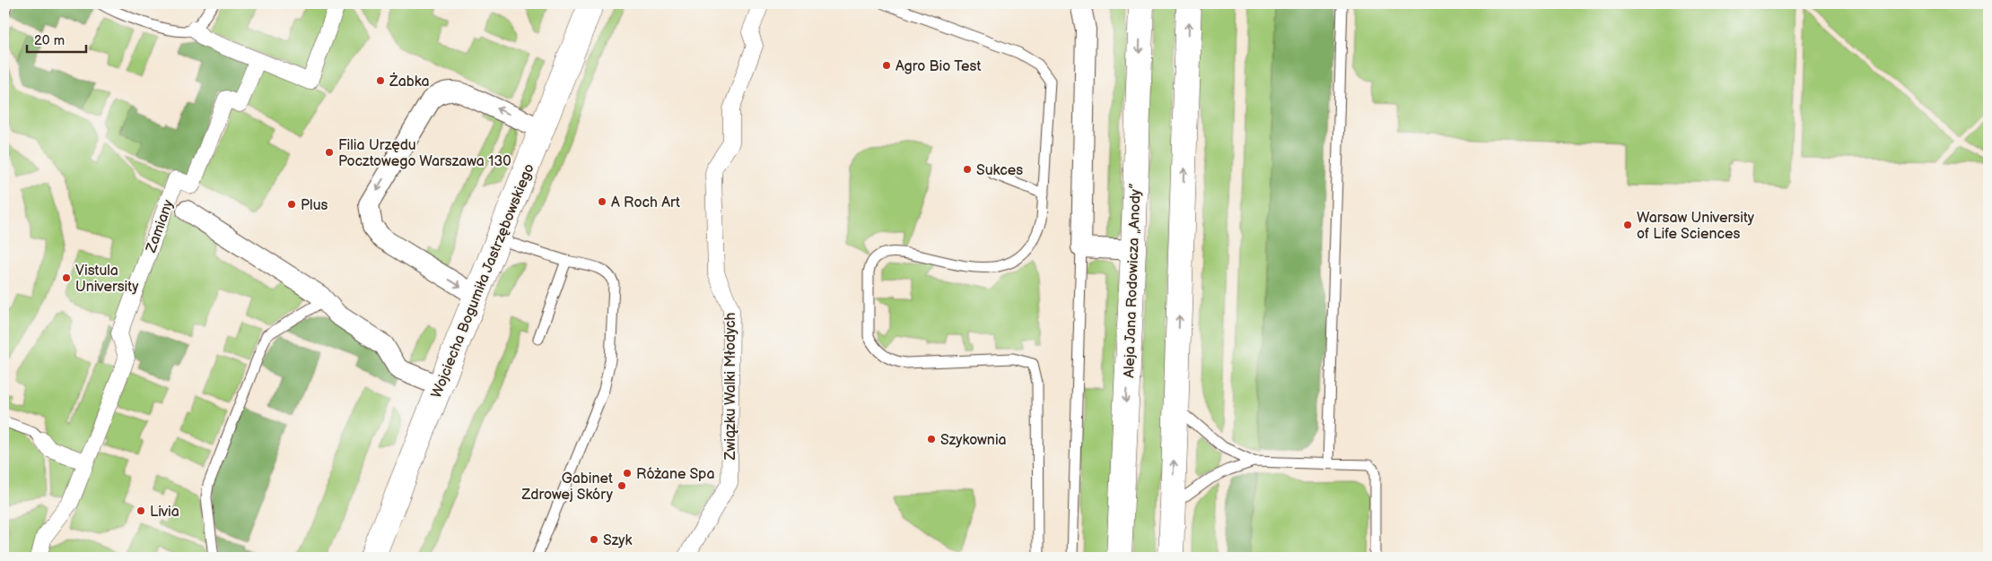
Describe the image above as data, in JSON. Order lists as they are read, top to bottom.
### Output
{
  "streets": {
    "main road": ["Wojciecha Bogumiła Jastrzębowskiego", "Aleja Jana Rodowicza „Anody”"],
    "street": ["Zamiany", "Związku Walki Młodych"]
  },
  "places": [
    "Agro Bio Test",
    "Żabka",
    "Filia Urzędu Pocztowego Warszawa 130",
    "Sukces",
    "A Roch Art",
    "Plus",
    "Warsaw University of Life Sciences",
    "Vistula University",
    "Szykownia",
    "Różane Spa",
    "Gabinet Zdrowej Skóry",
    "Livia",
    "Szyk"
  ],
  "scale_bar": "20 m"
}
